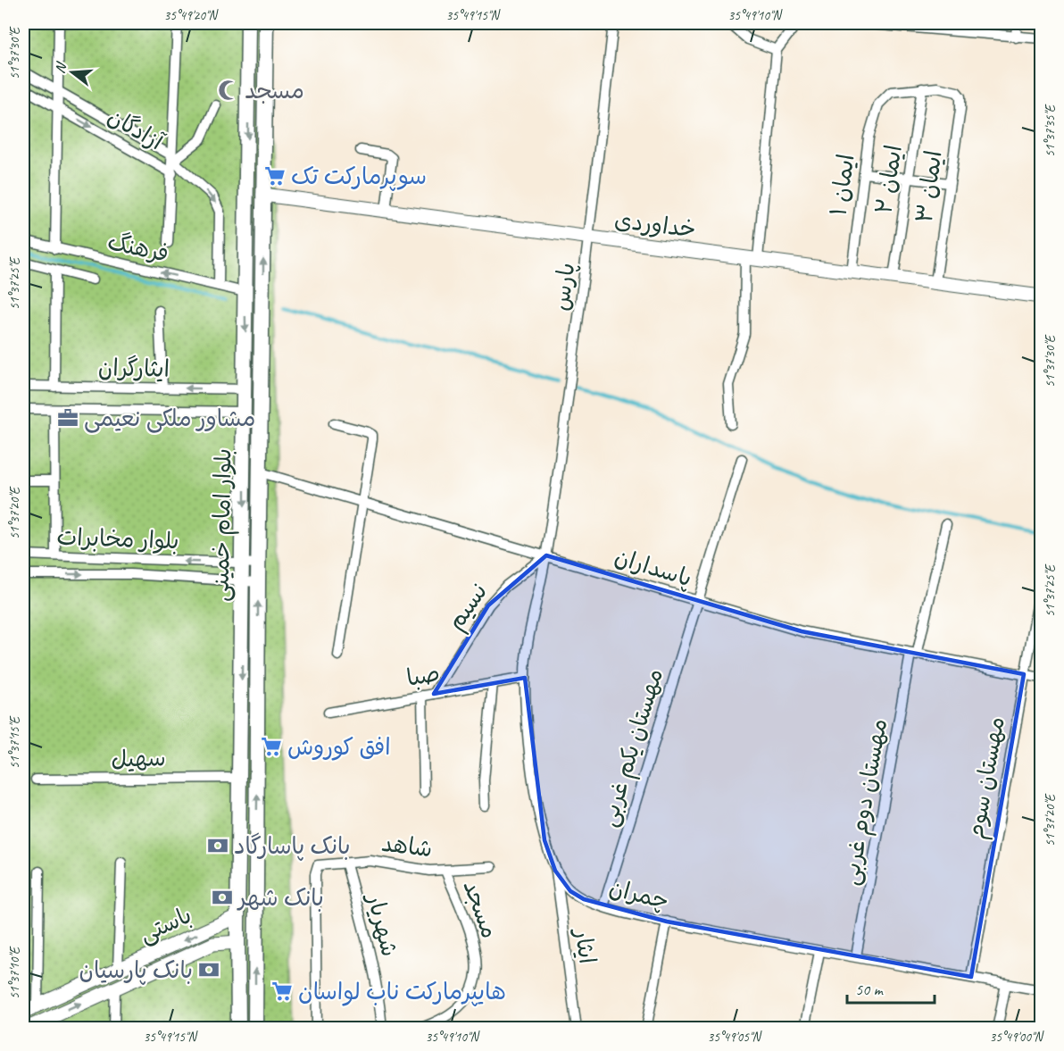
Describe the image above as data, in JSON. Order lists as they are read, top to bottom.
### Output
{
  "streets": {
    "main road": ["بلوار امام خمینی"],
    "street": [
      "آزادگان",
      "ایمان ۲",
      "ایمان ۱",
      "ایمان ۳",
      "خداوردی",
      "فرهنگ",
      "پارس",
      "ایثارگران",
      "بلوار مخابرات",
      "پاسداران",
      "نسیم",
      "صبا",
      "مهستان یکم غربی",
      "سهیل",
      "مهستان سوم",
      "مهستان دوم غربی",
      "شاهد",
      "چمران",
      "مسجد",
      "باستی",
      "شهریار",
      "ایثار"
    ]
  },
  "crossings": [
    ["آزادگان", "فرهنگ"],
    ["ایمان ۲", "ایمان ۱"],
    ["ایمان ۲", "ایمان ۳"],
    ["ایمان ۲", "خداوردی"],
    ["ایمان ۱", "ایمان ۳"],
    ["ایمان ۱", "خداوردی"],
    ["ایمان ۳", "خداوردی"],
    ["خداوردی", "پارس"],
    ["خداوردی", "بلوار امام خمینی"],
    ["فرهنگ", "بلوار امام خمینی"],
    ["پارس", "پاسداران"],
    ["پارس", "نسیم"],
    ["پارس", "چمران"],
    ["ایثارگران", "بلوار امام خمینی"],
    ["بلوار امام خمینی", "بلوار مخابرات"],
    ["بلوار امام خمینی", "پاسداران"],
    ["بلوار امام خمینی", "سهیل"],
    ["بلوار امام خمینی", "باستی"],
    ["پاسداران", "نسیم"],
    ["پاسداران", "مهستان یکم غربی"],
    ["پاسداران", "مهستان سوم"],
    ["پاسداران", "مهستان دوم غربی"],
    ["پاسداران", "چمران"],
    ["نسیم", "صبا"],
    ["نسیم", "چمران"],
    ["صبا", "چمران"],
    ["مهستان یکم غربی", "چمران"],
    ["مهستان سوم", "چمران"],
    ["مهستان دوم غربی", "چمران"],
    ["شاهد", "مسجد"],
    ["شاهد", "شهریار"],
    ["چمران", "ایثار"]
  ],
  "one_way": ["فرهنگ"],
  "places": {
    "mosque": ["مسجد"],
    "supermarket": ["سوپرمارکت تک", "افق کوروش", "هایپرمارکت ناب لواسان"],
    "office": ["مشاور ملکی نعیمی"],
    "bank": ["بانک پاسارگاد", "بانک شهر", "بانک پارسیان"]
  },
  "scale_bar": "50 m",
  "north": "left",
  "coordinates": [
    "35°49'20\"N",
    "35°49'15\"N",
    "35°49'10\"N",
    "51°37'30\"E",
    "51°37'35\"E",
    "51°37'25\"E",
    "51°37'20\"E",
    "51°37'15\"E",
    "51°37'10\"E",
    "35°49'05\"N",
    "35°49'00\"N"
  ]
}
